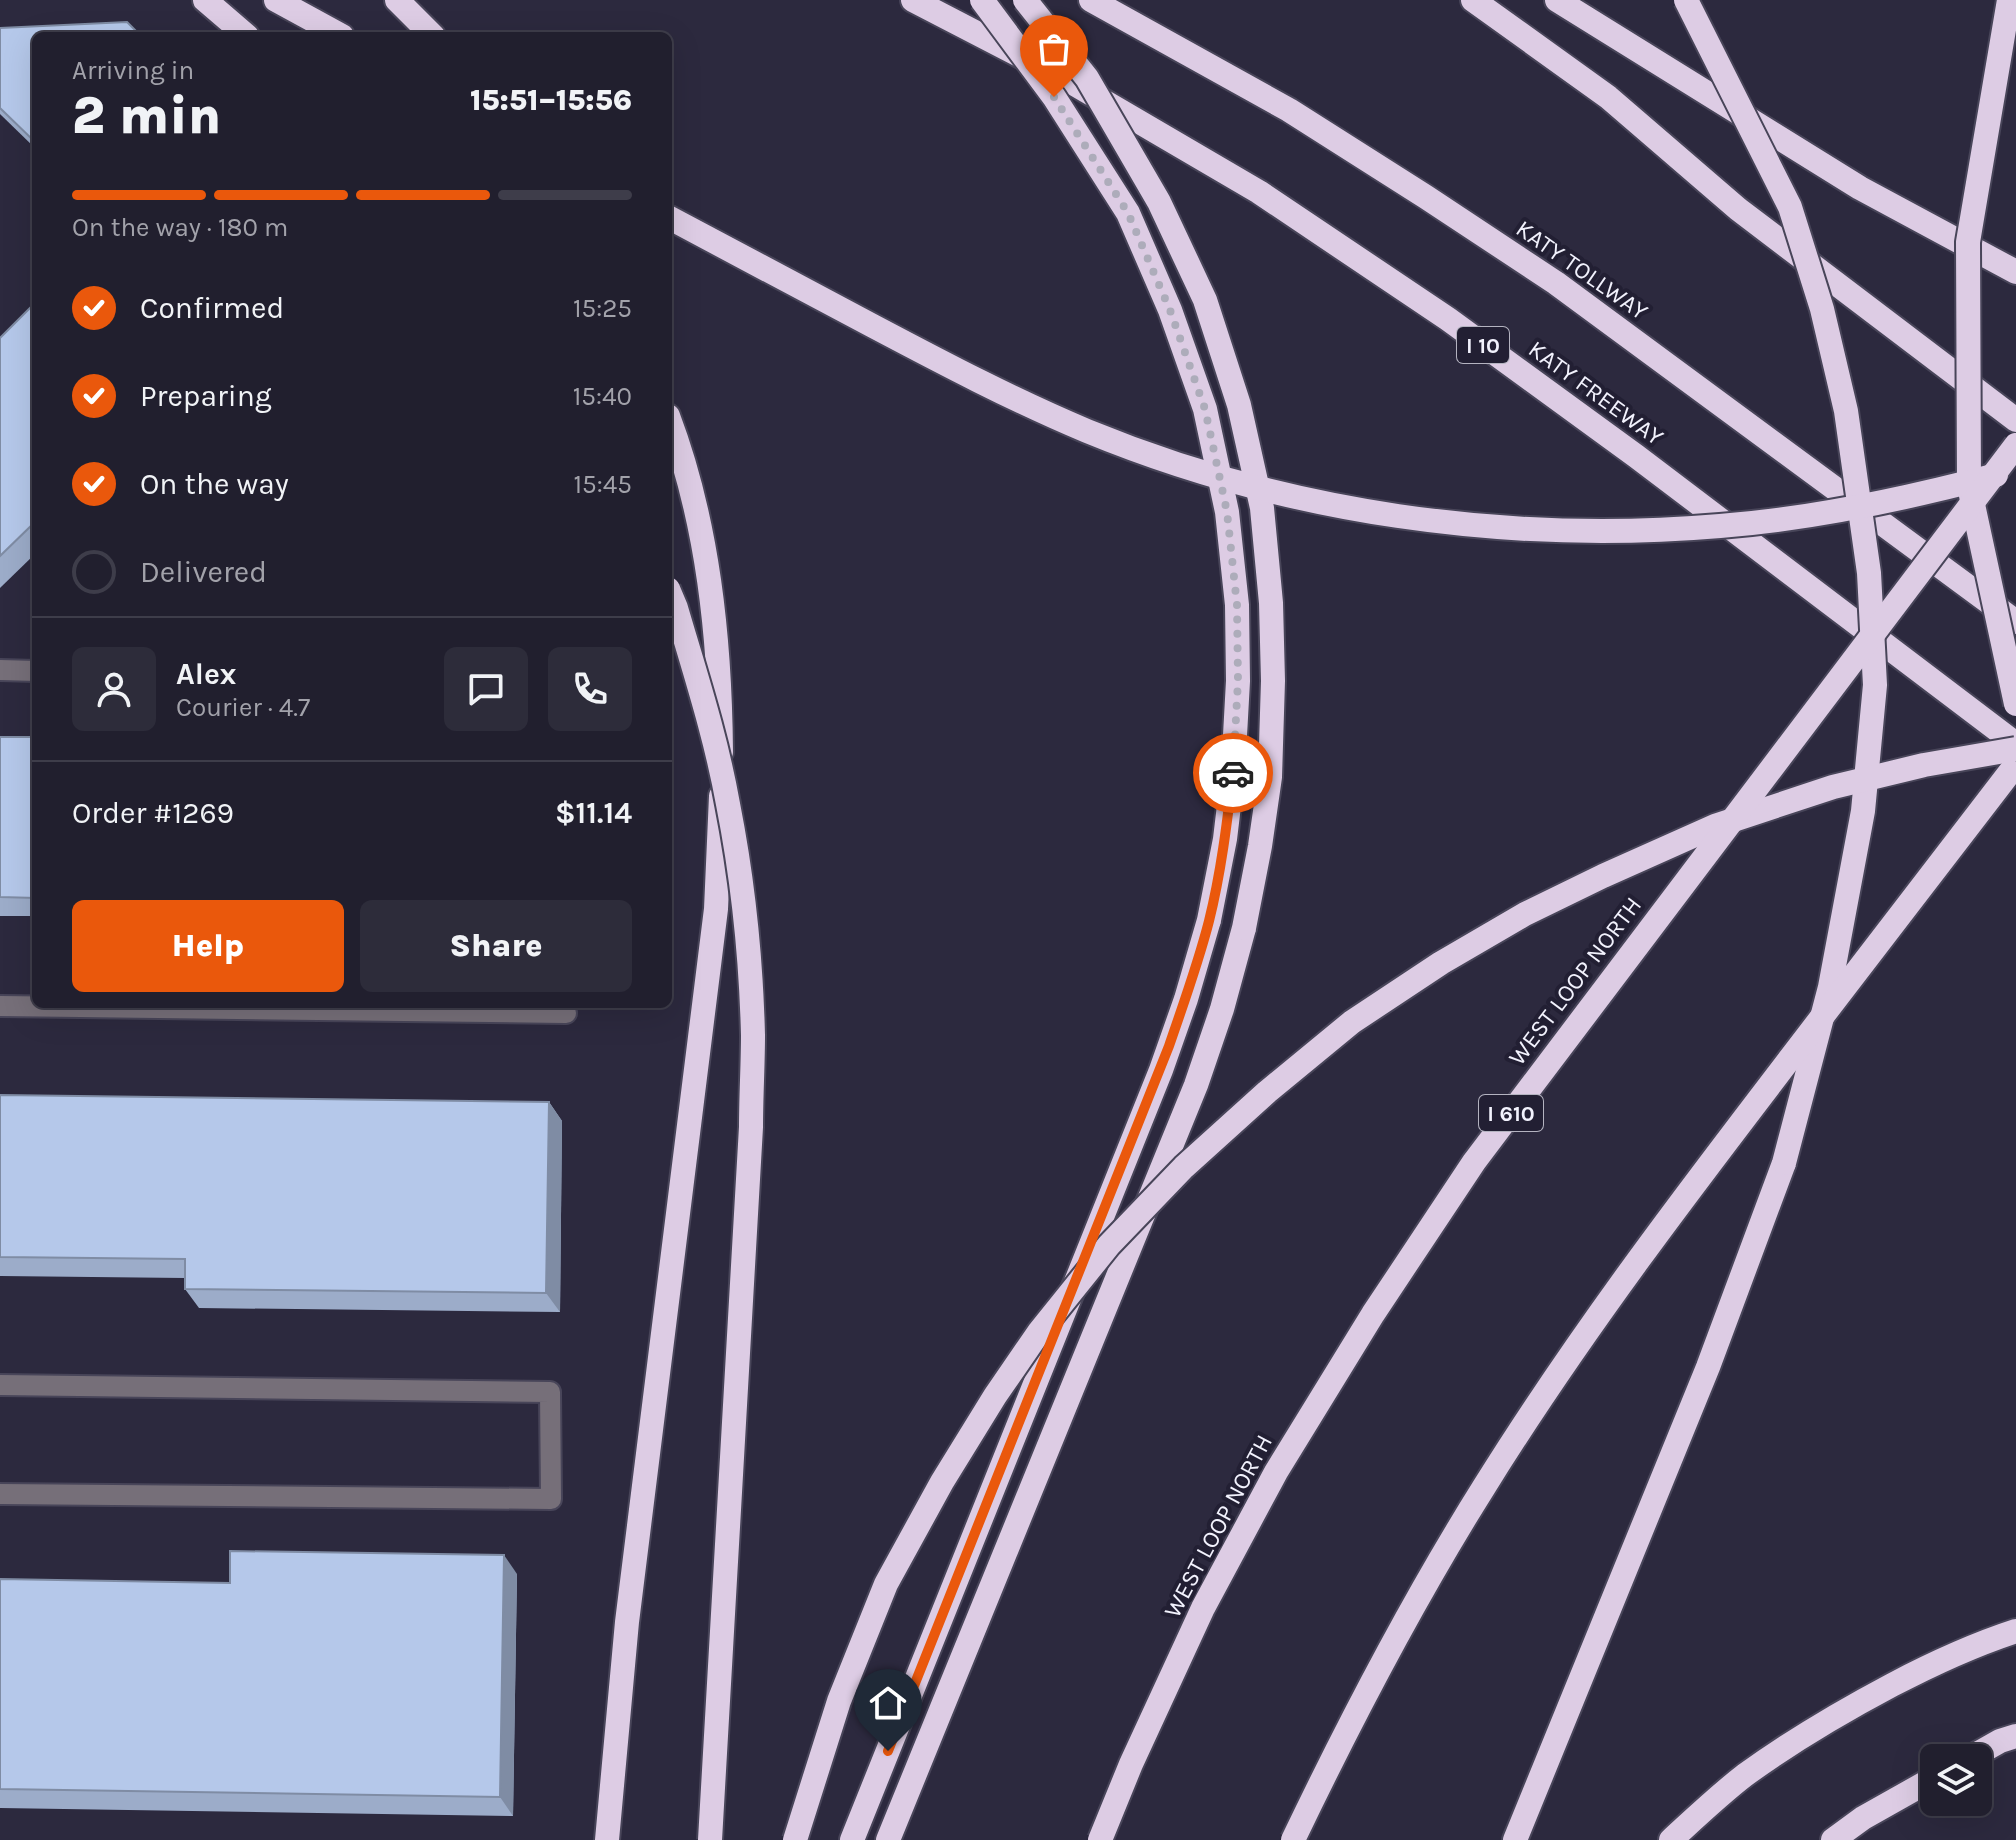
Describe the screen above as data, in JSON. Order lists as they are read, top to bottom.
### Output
{
  "streets": {
    "highway": [
      "KATY TOLLWAY",
      "I 10",
      "KATY FREEWAY",
      "WEST LOOP NORTH",
      "I 610"
    ]
  },
  "page": {
    "heading": ["2 min", "Arriving in", "15:51–15:56"],
    "panel": [
      "Alex",
      "Courier · 4.7",
      "Order #1269",
      "$11.14"
    ],
    "bar": "On the way · 180 m",
    "list": [
      ["Confirmed", "15:25"],
      ["Preparing", "15:40"],
      ["On the way", "15:45"],
      "Delivered"
    ],
    "buttons": ["Help", "Share"]
  }
}
